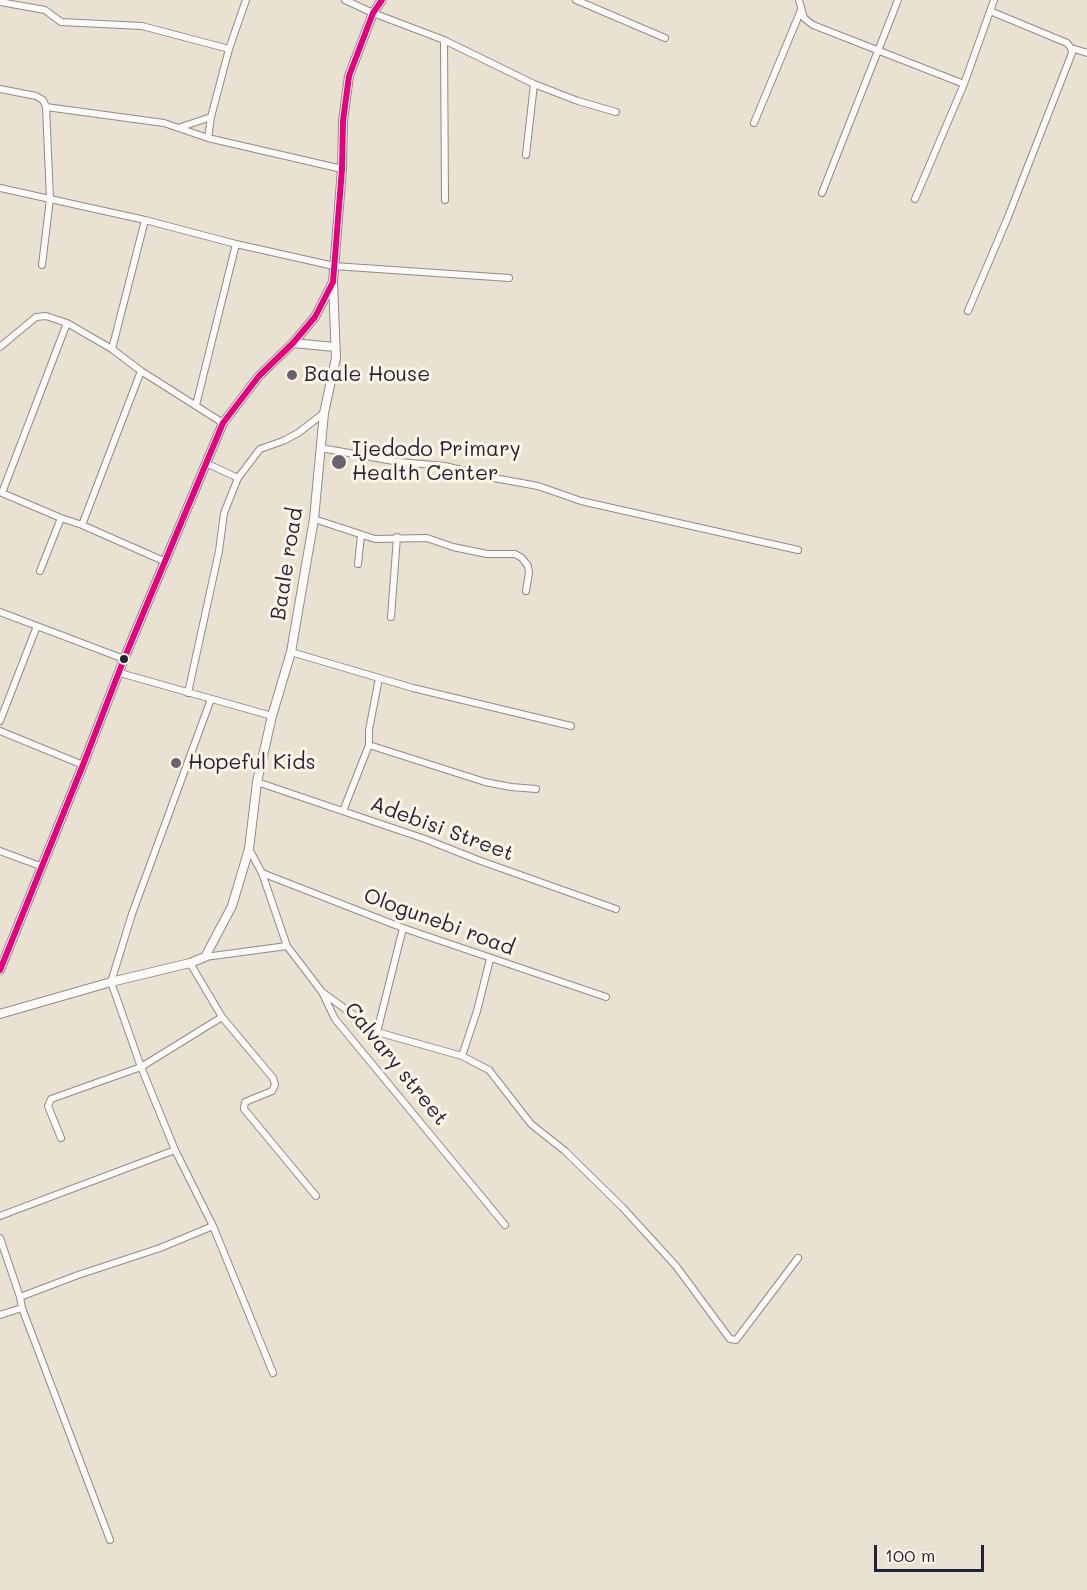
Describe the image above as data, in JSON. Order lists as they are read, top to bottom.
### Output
{
  "streets": {
    "street": [
      "Baale road",
      "Adebisi Street",
      "Ologunebi road",
      "Calvary street"
    ]
  },
  "crossings": [
    ["Baale road", "Adebisi Street"],
    ["Baale road", "Calvary street"],
    ["Ologunebi road", "Calvary street"]
  ],
  "places": ["Baale House", "Ijedodo Primary Health Center", "Hopeful Kids"],
  "scale_bar": "100 m"
}
